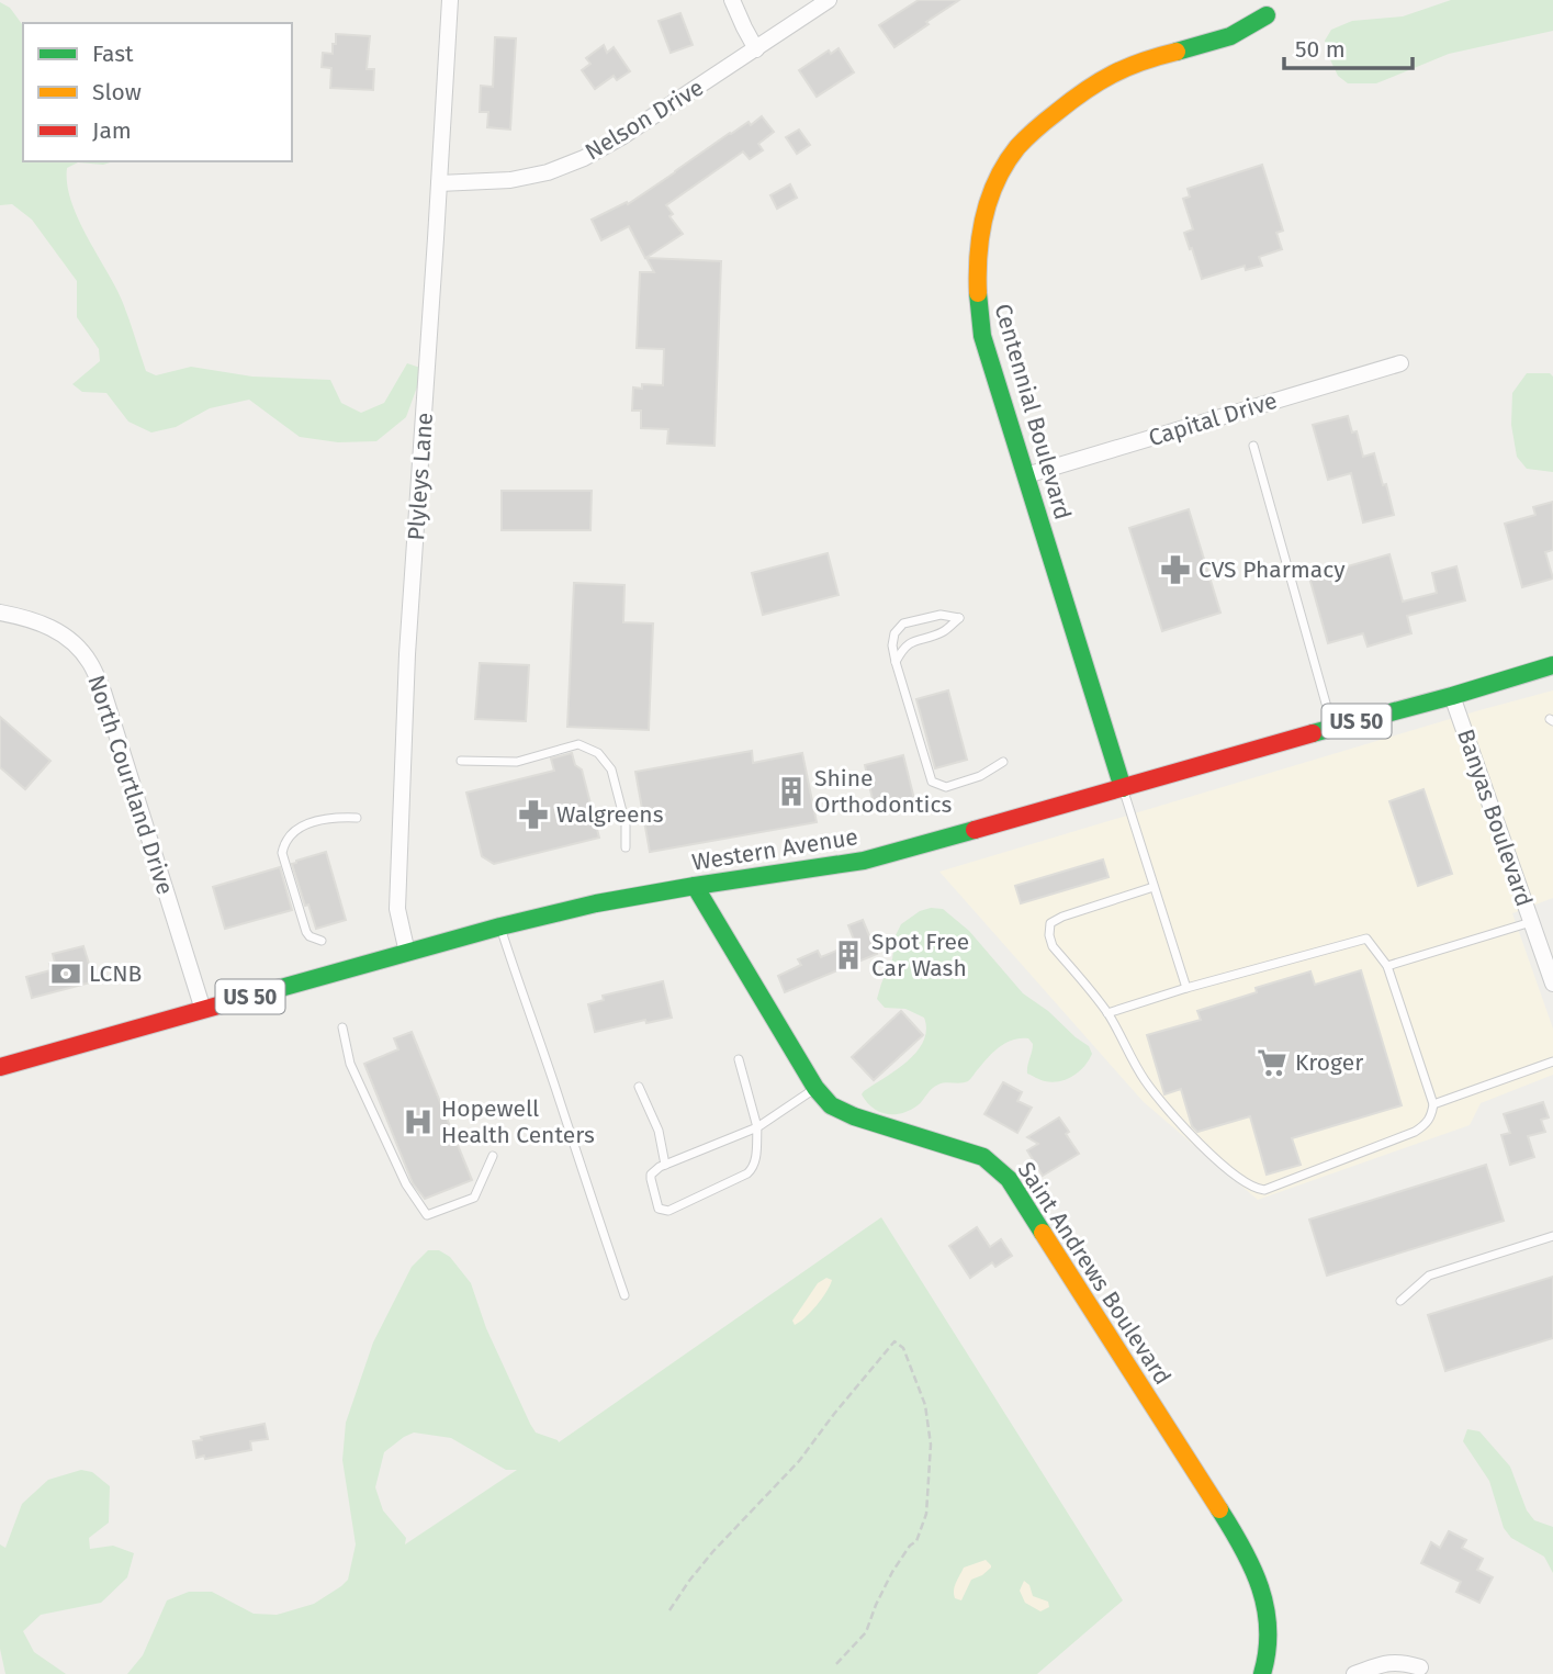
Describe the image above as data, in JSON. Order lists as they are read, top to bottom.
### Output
{
  "streets": {
    "street": [
      "Nelson Drive",
      "Centennial Boulevard",
      "Capital Drive",
      "Plyleys Lane",
      "US 50",
      "North Courtland Drive",
      "Banyas Boulevard",
      "Western Avenue",
      "Saint Andrews Boulevard"
    ]
  },
  "crossings": [
    ["Nelson Drive", "Plyleys Lane"],
    ["Centennial Boulevard", "Capital Drive"],
    ["Centennial Boulevard", "Western Avenue"],
    ["Plyleys Lane", "Western Avenue"],
    ["North Courtland Drive", "Western Avenue"],
    ["Banyas Boulevard", "Western Avenue"],
    ["Western Avenue", "Saint Andrews Boulevard"]
  ],
  "places": {
    "pharmacy": ["CVS Pharmacy", "Walgreens"],
    "building": ["Shine Orthodontics", "Spot Free Car Wash"],
    "bank": ["LCNB"],
    "supermarket": ["Kroger"],
    "hospital": ["Hopewell Health Centers"]
  },
  "legend": ["Fast", "Slow", "Jam"],
  "scale_bar": "50 m"
}
